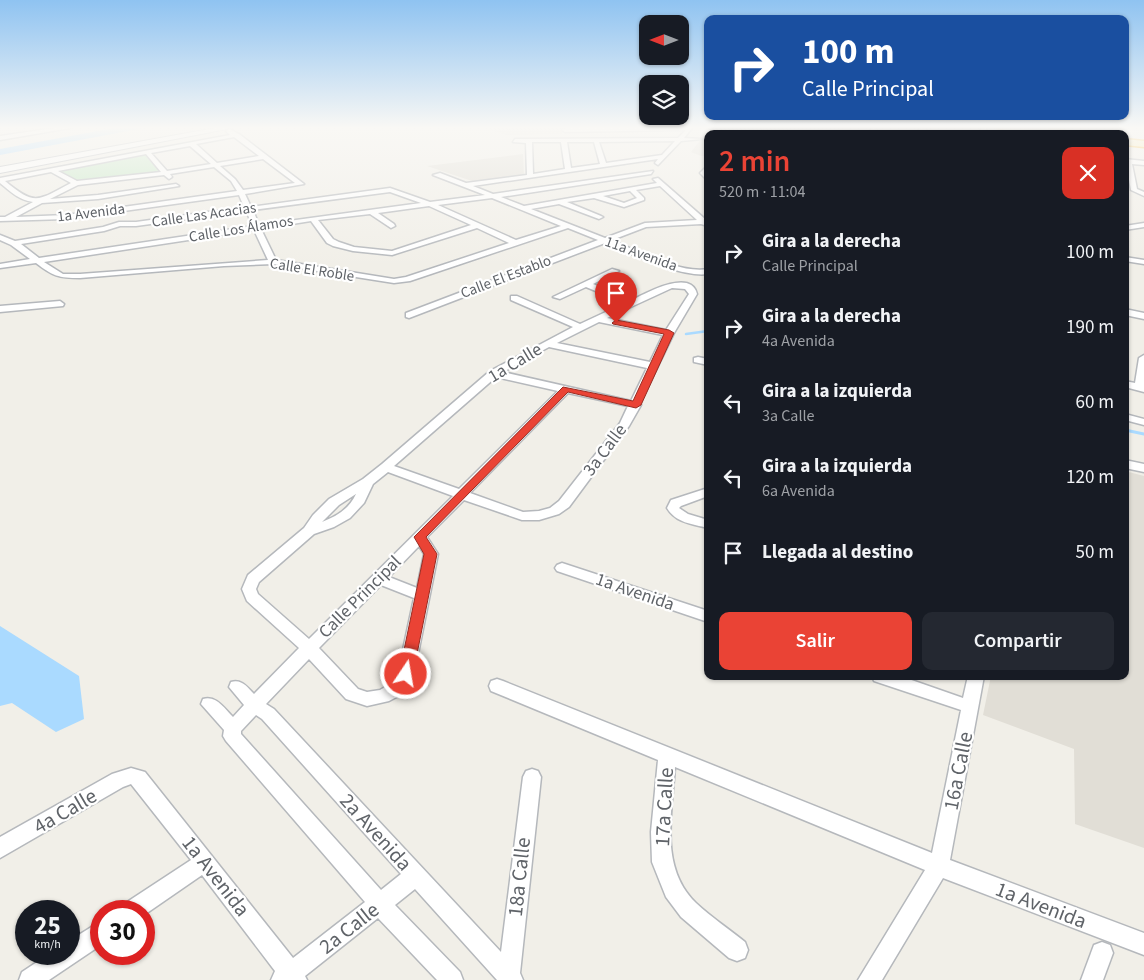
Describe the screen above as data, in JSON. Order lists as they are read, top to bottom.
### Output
{
  "streets": {
    "street": [
      "1a Avenida",
      "Calle Las Acacias",
      "Calle Los Álamos",
      "11a Avenida",
      "Calle El Roble",
      "Calle El Establo",
      "1a Calle",
      "3a Calle",
      "Calle Principal",
      "16a Calle",
      "17a Calle",
      "4a Calle",
      "2a Avenida",
      "18a Calle",
      "2a Calle"
    ]
  },
  "crossings": [
    ["1a Avenida", "16a Calle"],
    ["1a Avenida", "17a Calle"],
    ["1a Avenida", "4a Calle"],
    ["1a Avenida", "2a Calle"],
    ["Calle Las Acacias", "Calle Los Álamos"],
    ["Calle Las Acacias", "Calle El Roble"],
    ["Calle Los Álamos", "11a Avenida"],
    ["Calle Los Álamos", "Calle El Roble"],
    ["11a Avenida", "Calle El Roble"],
    ["11a Avenida", "Calle El Establo"],
    ["1a Calle", "3a Calle"],
    ["1a Calle", "Calle Principal"],
    ["3a Calle", "Calle Principal"],
    ["Calle Principal", "2a Avenida"],
    ["2a Avenida", "18a Calle"],
    ["2a Avenida", "2a Calle"]
  ],
  "north": "left",
  "page": {
    "turn": ["100 m", "Calle Principal"],
    "heading": ["2 min", "520 m · 11:04"],
    "list": [
      {
        "name": "Gira a la derecha",
        "note": "Calle Principal",
        "value": "100 m"
      },
      {
        "name": "Gira a la derecha",
        "note": "4a Avenida",
        "value": "190 m"
      },
      {
        "name": "Gira a la izquierda",
        "note": "3a Calle",
        "value": "60 m"
      },
      {
        "name": "Gira a la izquierda",
        "note": "6a Avenida",
        "value": "120 m"
      },
      {
        "name": "Llegada al destino",
        "value": "50 m"
      }
    ],
    "buttons": ["Salir", "Compartir"],
    "speed": "25 km/h",
    "limit": "30"
  }
}
